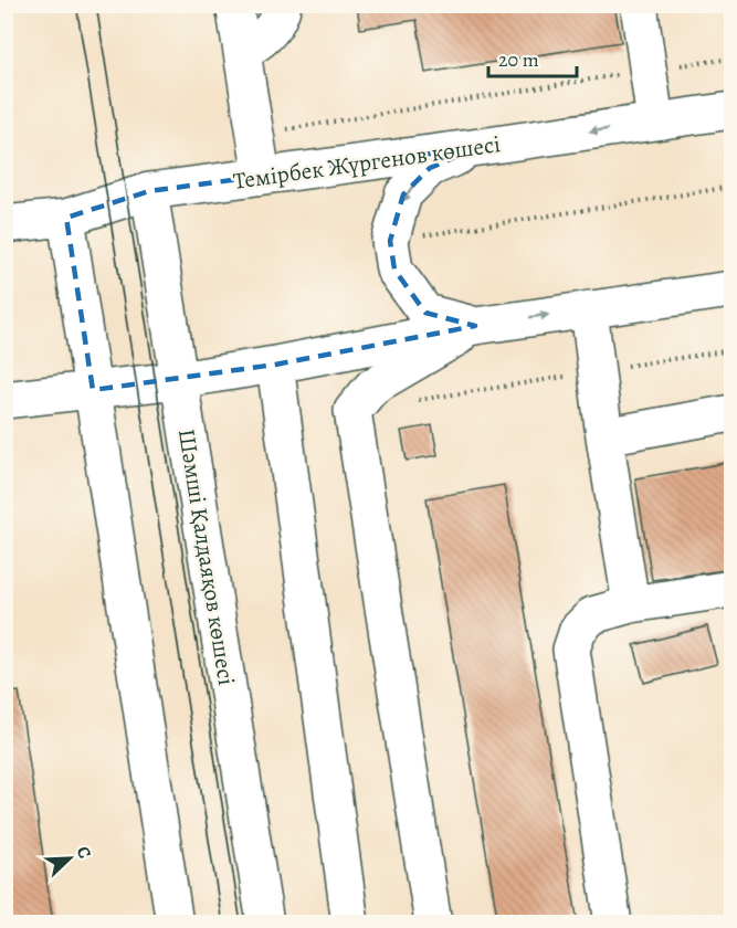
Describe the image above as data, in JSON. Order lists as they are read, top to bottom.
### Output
{
  "streets": {
    "street": ["Темірбек Жүргенов көшесі", "Шәмші Қалдаяқов көшесі"]
  },
  "crossings": [
    ["Темірбек Жүргенов көшесі", "Шәмші Қалдаяқов көшесі"]
  ],
  "scale_bar": "20 m",
  "north": "top right"
}
